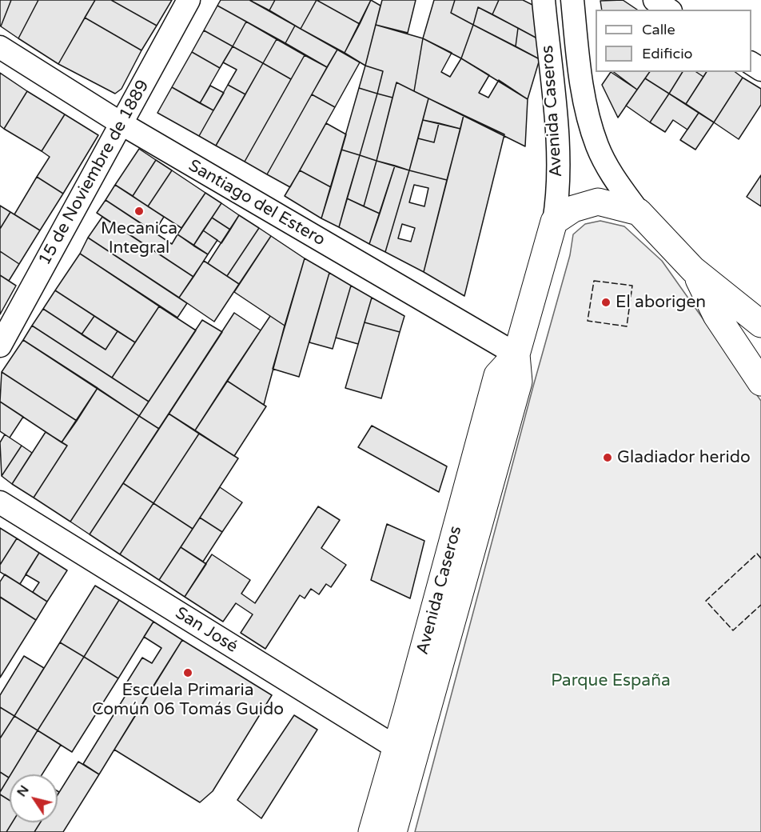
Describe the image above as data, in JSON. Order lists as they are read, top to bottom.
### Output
{
  "streets": {
    "main road": ["Avenida Caseros"],
    "street": ["15 de Noviembre de 1889", "Santiago del Estero", "San José"]
  },
  "crossings": [
    ["Avenida Caseros", "Santiago del Estero"],
    ["Avenida Caseros", "San José"],
    ["15 de Noviembre de 1889", "Santiago del Estero"]
  ],
  "parks": ["Parque España"],
  "places": [
    "Mecanica Integral",
    "El aborigen",
    "Gladiador herido",
    "Escuela Primaria Común 06 Tomás Guido"
  ],
  "legend": ["Calle", "Edificio"],
  "north": "top left"
}
